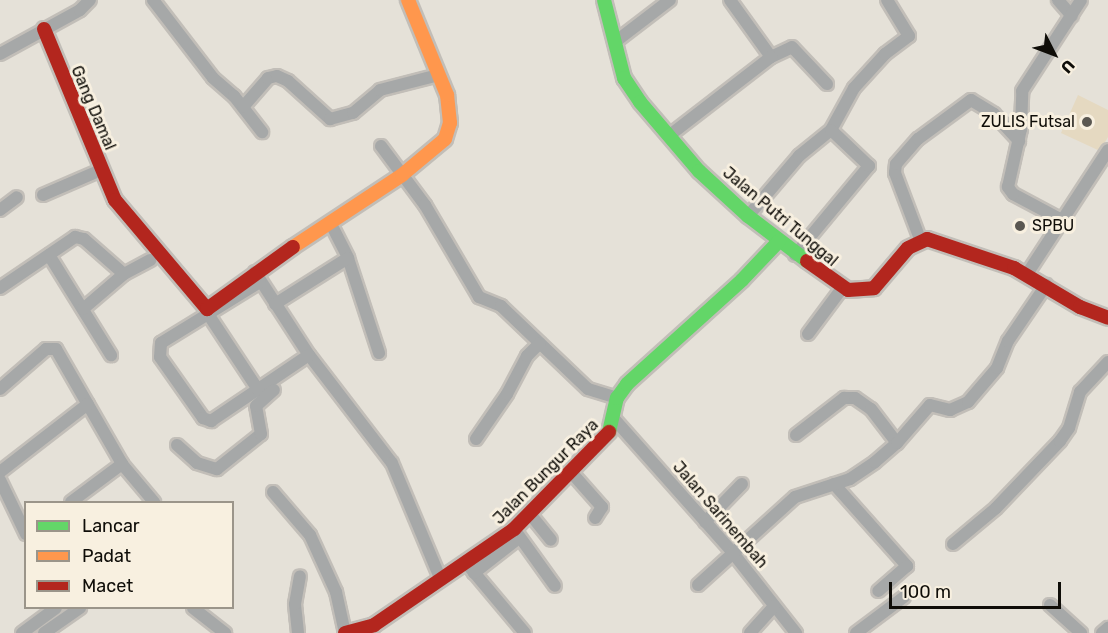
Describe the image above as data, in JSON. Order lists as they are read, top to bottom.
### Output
{
  "streets": {
    "street": [
      "Gang Damal",
      "Jalan Putri Tunggal",
      "Jalan Bungur Raya",
      "Jalan Sarinembah"
    ]
  },
  "crossings": [
    ["Jalan Bungur Raya", "Jalan Sarinembah"]
  ],
  "places": ["ZULIS Futsal", "SPBU"],
  "legend": ["Lancar", "Padat", "Macet"],
  "scale_bar": "100 m",
  "north": "bottom right"
}
